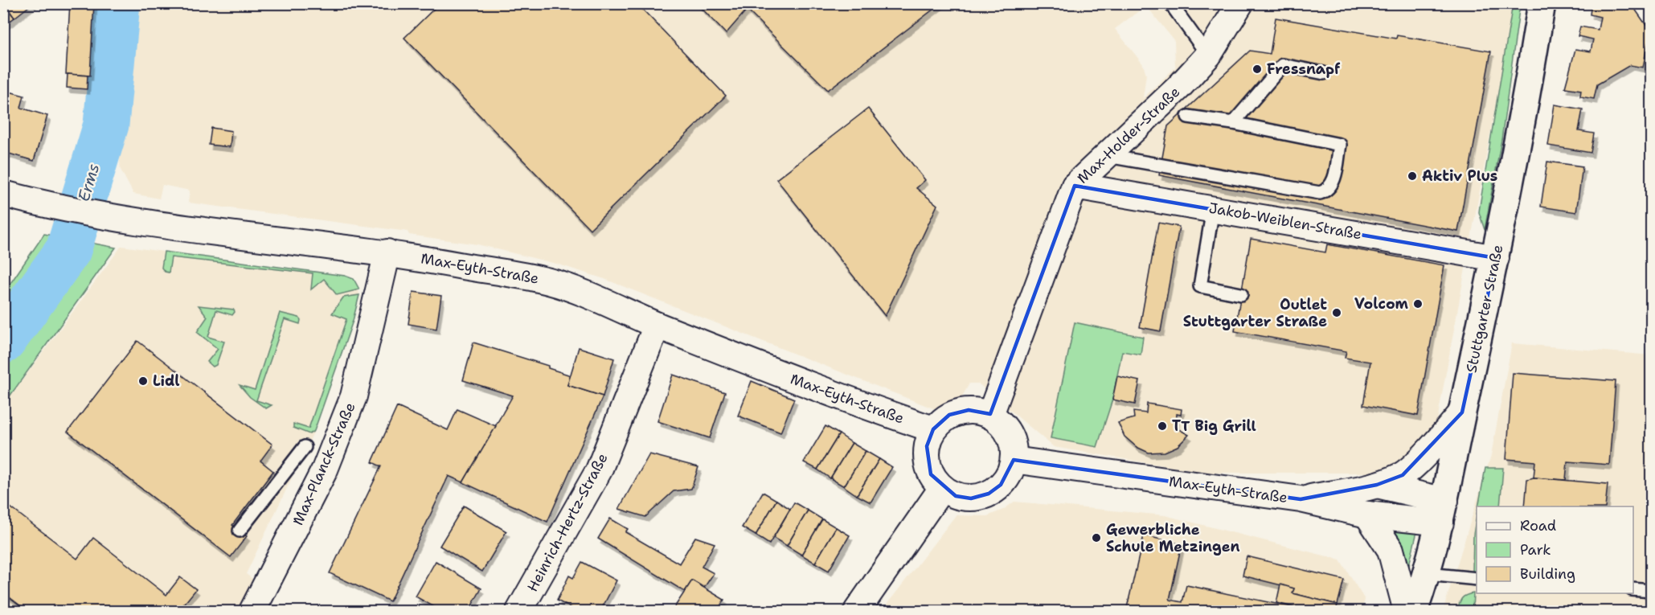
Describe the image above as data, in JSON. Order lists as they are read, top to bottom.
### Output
{
  "streets": {
    "main road": ["Stuttgarter Straße"],
    "street": [
      "Max-Holder-Straße",
      "Jakob-Weiblen-Straße",
      "Max-Eyth-Straße",
      "Max-Planck-Straße",
      "Heinrich-Hertz-Straße"
    ]
  },
  "crossings": [
    ["Max-Holder-Straße", "Jakob-Weiblen-Straße"],
    ["Max-Holder-Straße", "Max-Eyth-Straße"],
    ["Jakob-Weiblen-Straße", "Stuttgarter Straße"],
    ["Max-Eyth-Straße", "Stuttgarter Straße"],
    ["Max-Eyth-Straße", "Max-Planck-Straße"],
    ["Max-Eyth-Straße", "Heinrich-Hertz-Straße"]
  ],
  "water": ["Erms"],
  "places": [
    "Fressnapf",
    "Aktiv Plus",
    "Volcom",
    "Outlet Stuttgarter Straße",
    "Lidl",
    "TT Big Grill",
    "Gewerbliche Schule Metzingen"
  ],
  "legend": ["Road", "Park", "Building"]
}
